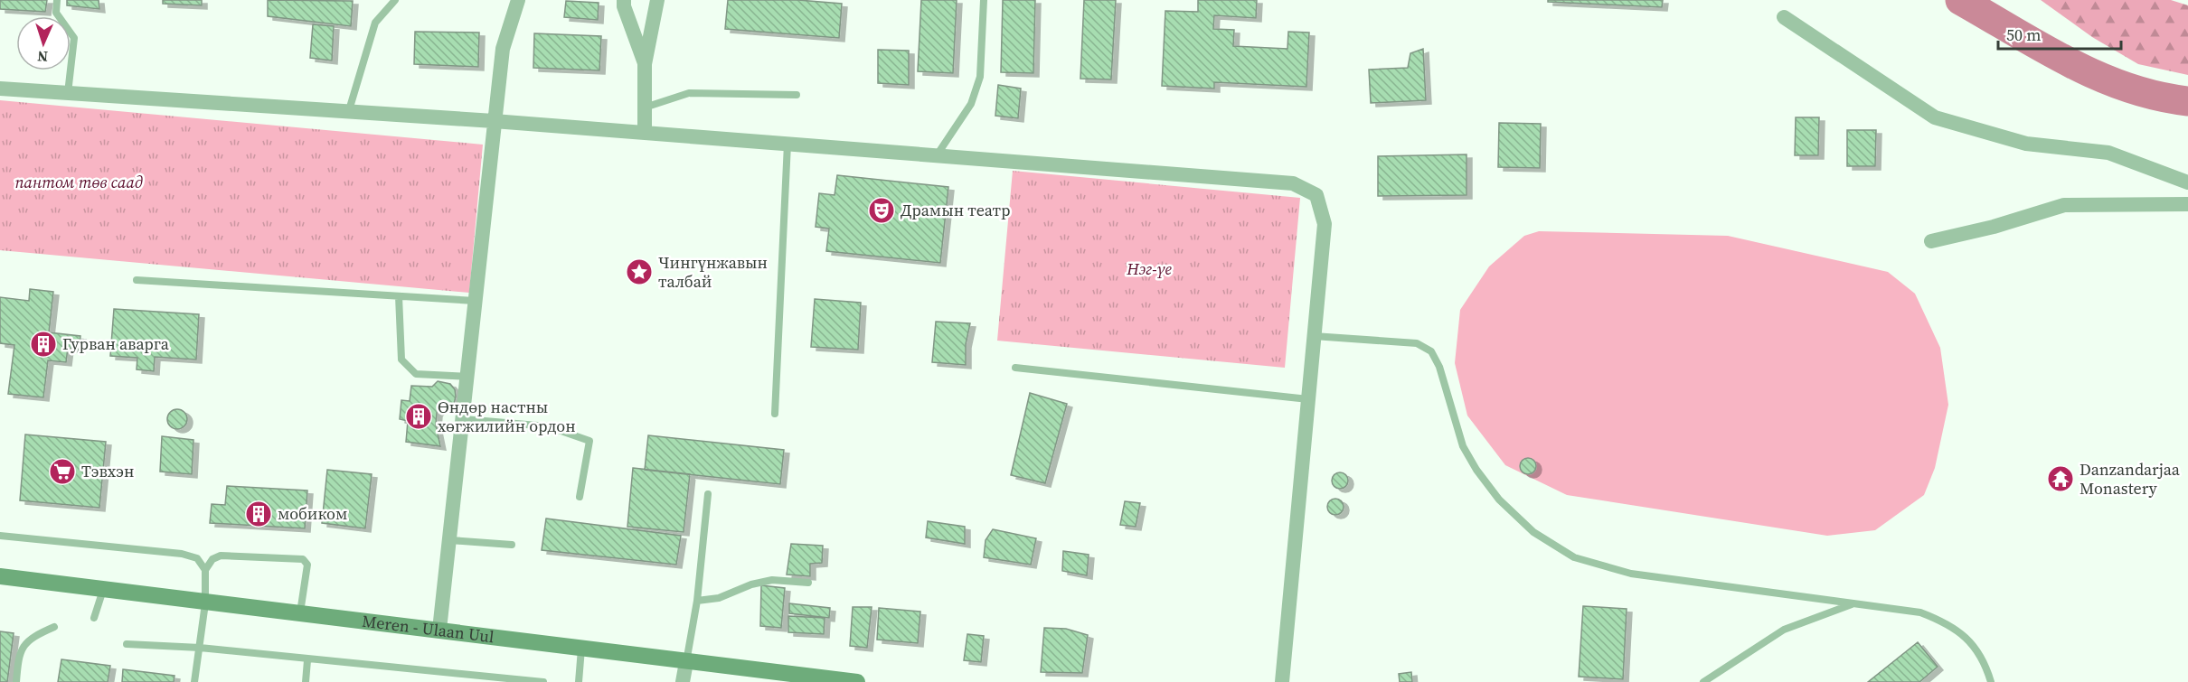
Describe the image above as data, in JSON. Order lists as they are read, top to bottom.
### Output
{
  "streets": {
    "street": ["Meren - Ulaan Uul"]
  },
  "parks": ["пантом төв саад", "Нэг-үе"],
  "places": {
    "theatre": ["Драмын театр"],
    "place": ["Чингүнжавын талбай"],
    "building": ["Гурван аварга", "Өндөр настны хөгжилийн ордон", "мобиком"],
    "supermarket": ["Тэвхэн"],
    "temple": ["Danzandarjaa Monastery"]
  },
  "scale_bar": "50 m",
  "north": "bottom"
}
